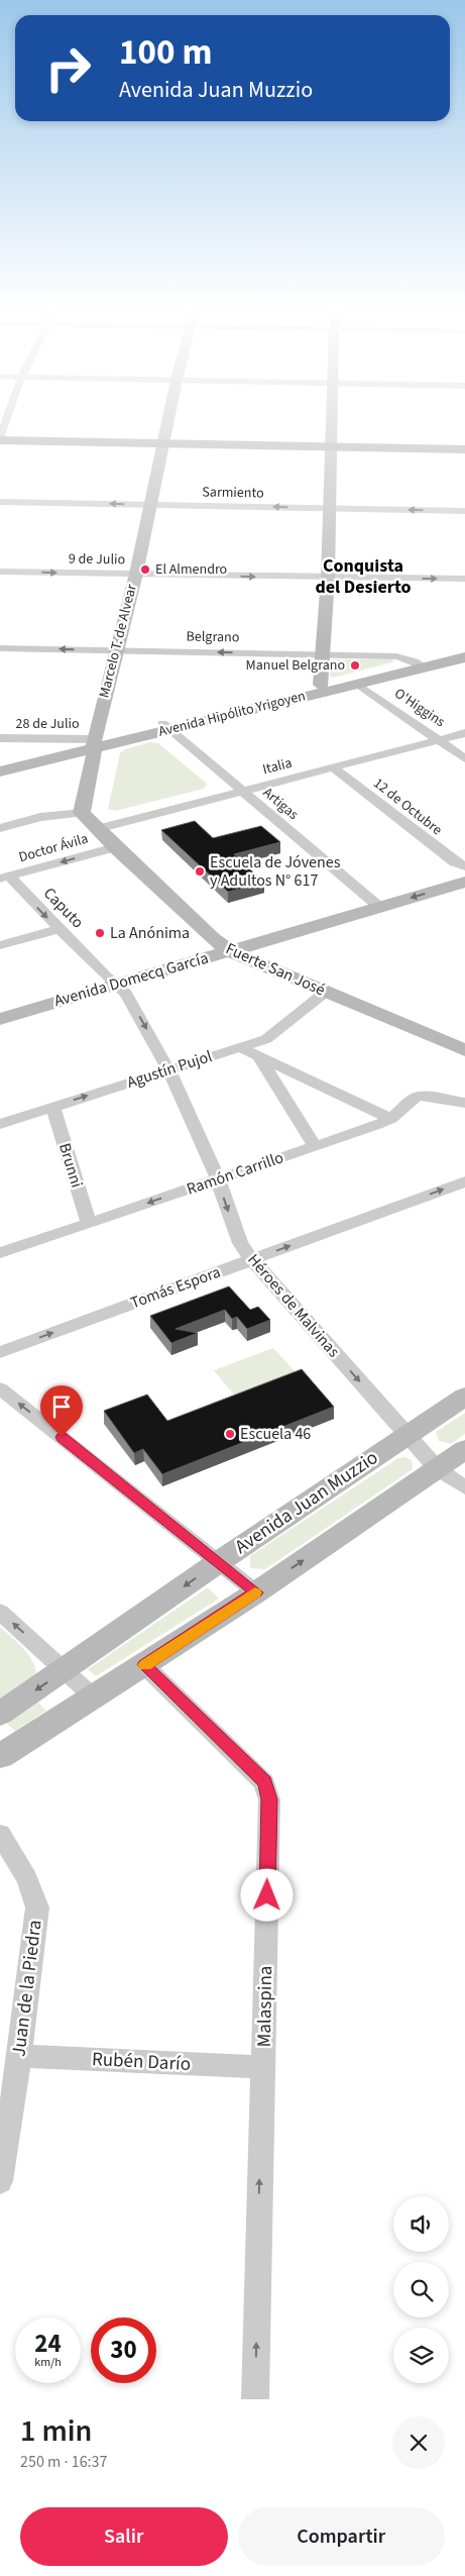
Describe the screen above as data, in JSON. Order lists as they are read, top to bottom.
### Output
{
  "streets": {
    "main road": [
      "Marcelo T. de Alvear",
      "Avenida Hipólito Yrigoyen",
      "Fuerte San José",
      "Avenida Domecq García",
      "Avenida Juan Muzzio"
    ],
    "street": [
      "Sarmiento",
      "9 de Julio",
      "Belgrano",
      "O'Higgins",
      "28 de Julio",
      "Italia",
      "Artigas",
      "12 de Octubre",
      "Doctor Ávila",
      "Caputo",
      "Agustín Pujol",
      "Brunni",
      "Ramón Carrillo",
      "Tomás Espora",
      "Héroes de Malvinas",
      "Juan de la Piedra",
      "Malaspina",
      "Rubén Darío"
    ]
  },
  "crossings": [
    ["Sarmiento", "Marcelo T. de Alvear"],
    ["9 de Julio", "Marcelo T. de Alvear"],
    ["Belgrano", "Marcelo T. de Alvear"],
    ["Belgrano", "Avenida Hipólito Yrigoyen"],
    ["Marcelo T. de Alvear", "Avenida Hipólito Yrigoyen"],
    ["Marcelo T. de Alvear", "28 de Julio"],
    ["O'Higgins", "Avenida Hipólito Yrigoyen"],
    ["O'Higgins", "Italia"],
    ["Avenida Hipólito Yrigoyen", "28 de Julio"],
    ["Avenida Hipólito Yrigoyen", "Artigas"],
    ["Italia", "Artigas"],
    ["Italia", "12 de Octubre"],
    ["Italia", "Fuerte San José"],
    ["Artigas", "Avenida Domecq García"],
    ["Doctor Ávila", "Caputo"],
    ["Doctor Ávila", "Fuerte San José"],
    ["Caputo", "Avenida Domecq García"],
    ["Caputo", "Héroes de Malvinas"],
    ["Fuerte San José", "Avenida Domecq García"],
    ["Fuerte San José", "Agustín Pujol"],
    ["Avenida Domecq García", "Héroes de Malvinas"],
    ["Agustín Pujol", "Brunni"],
    ["Agustín Pujol", "Héroes de Malvinas"],
    ["Brunni", "Ramón Carrillo"],
    ["Ramón Carrillo", "Héroes de Malvinas"],
    ["Tomás Espora", "Héroes de Malvinas"],
    ["Héroes de Malvinas", "Avenida Juan Muzzio"],
    ["Juan de la Piedra", "Rubén Darío"],
    ["Malaspina", "Rubén Darío"]
  ],
  "one_way": [
    "Sarmiento",
    "9 de Julio",
    "Belgrano",
    "Caputo",
    "Tomás Espora",
    "Héroes de Malvinas",
    "Malaspina"
  ],
  "districts": ["Conquista del Desierto"],
  "places": [
    "El Almendro",
    "Manuel Belgrano",
    "Escuela de Jóvenes y Adultos N° 617",
    "La Anónima",
    "Escuela 46"
  ],
  "page": {
    "turn": ["100 m", "Avenida Juan Muzzio"],
    "speed": "24 km/h",
    "limit": "30",
    "heading": ["1 min", "250 m · 16:37"],
    "buttons": ["Salir", "Compartir"]
  }
}
